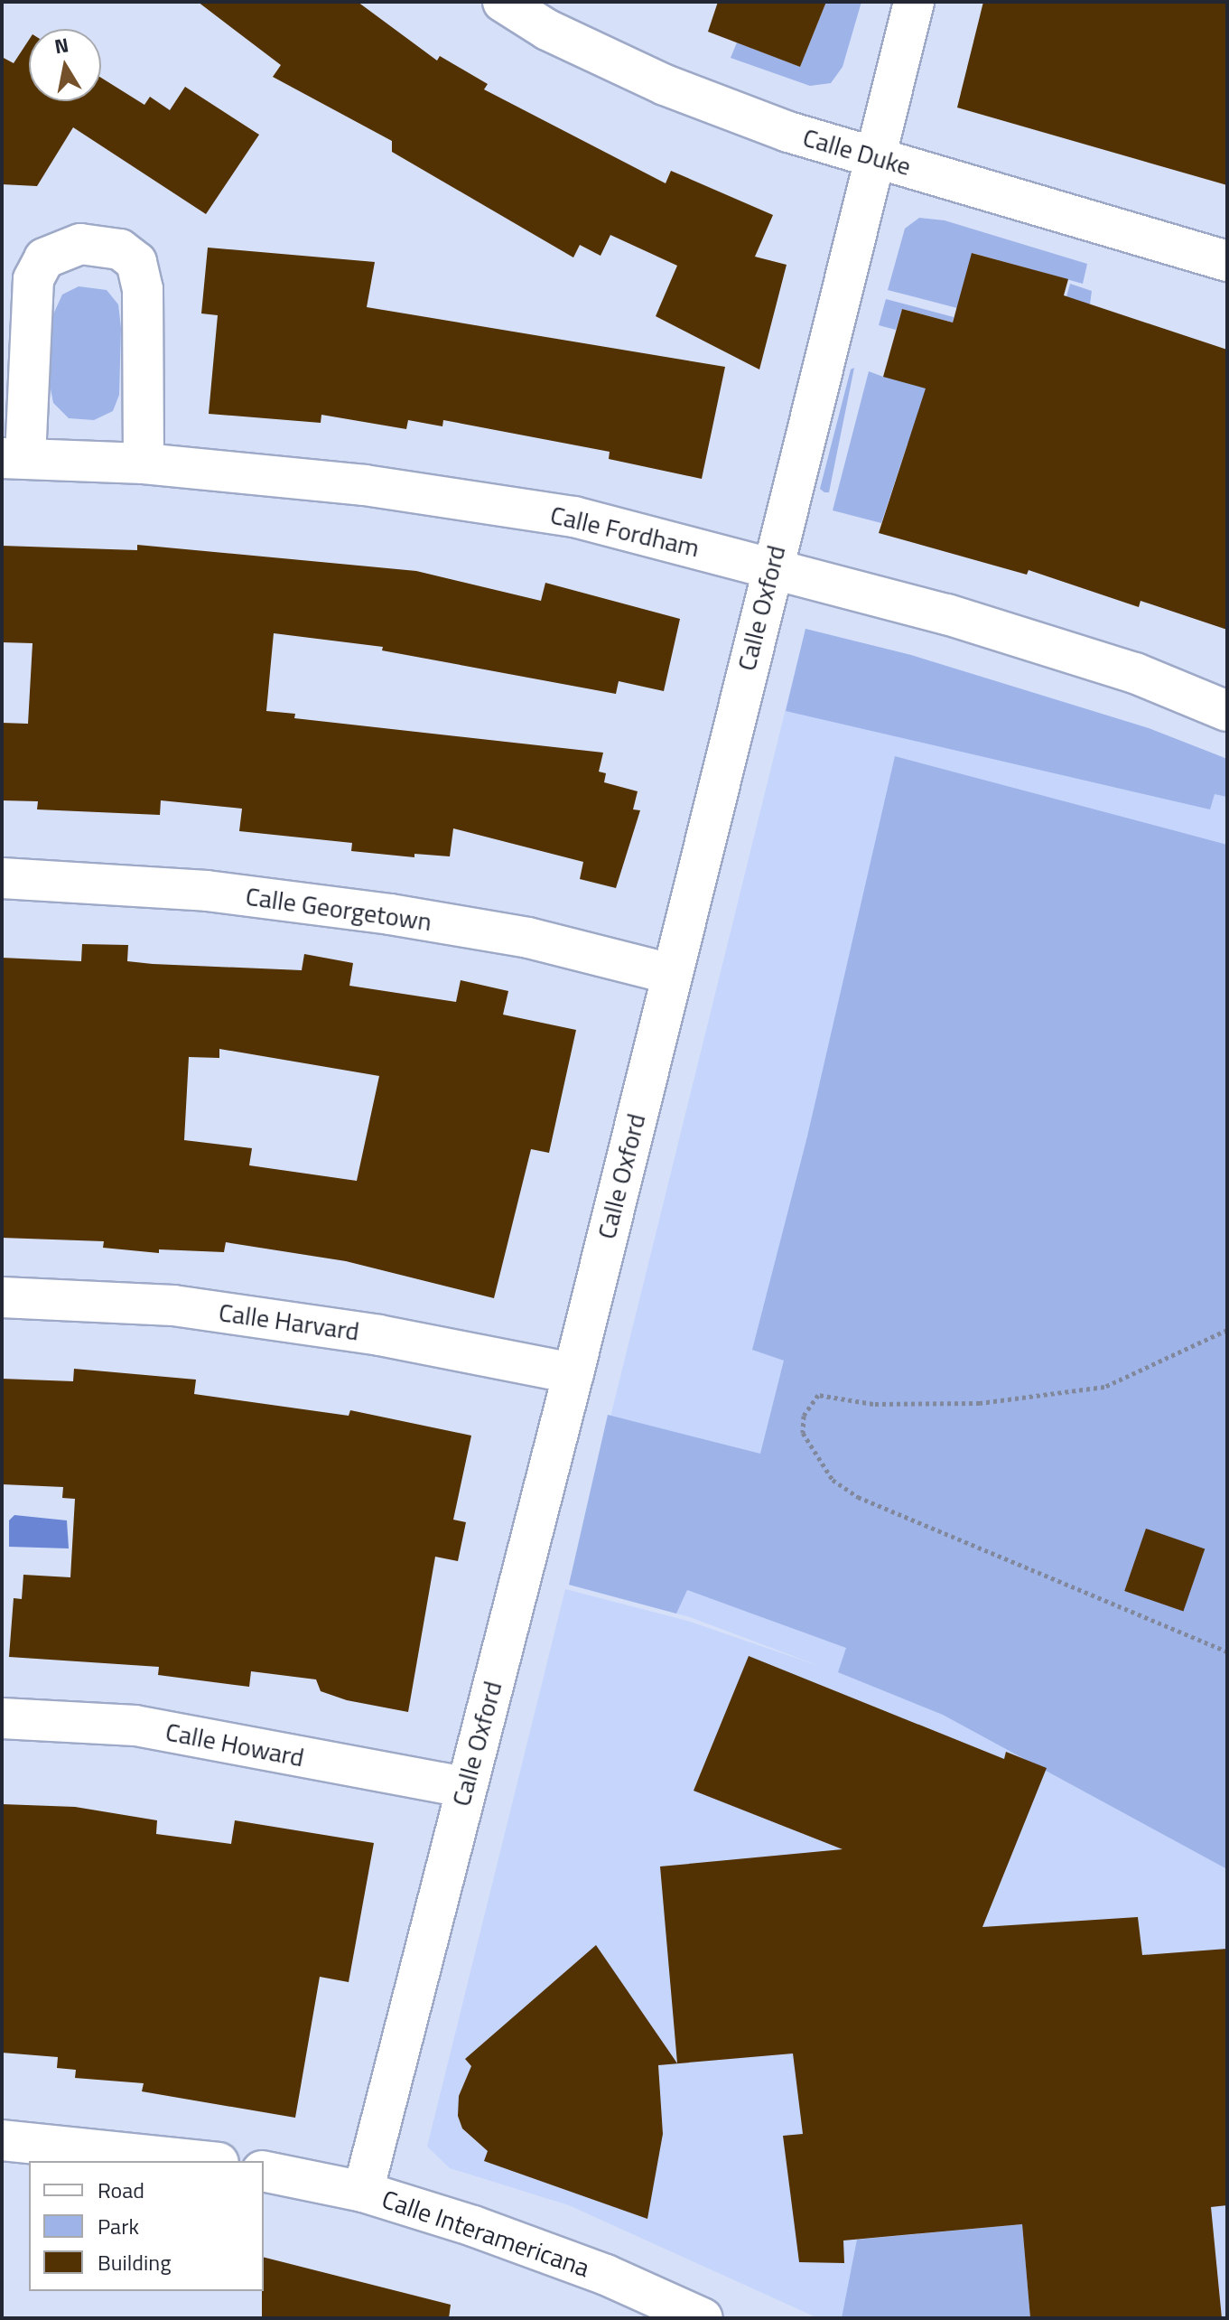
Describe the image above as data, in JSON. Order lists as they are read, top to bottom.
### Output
{
  "streets": {
    "street": [
      "Calle Duke",
      "Calle Fordham",
      "Calle Oxford",
      "Calle Georgetown",
      "Calle Harvard",
      "Calle Howard",
      "Calle Interamericana"
    ]
  },
  "crossings": [
    ["Calle Duke", "Calle Oxford"],
    ["Calle Fordham", "Calle Oxford"],
    ["Calle Oxford", "Calle Georgetown"],
    ["Calle Oxford", "Calle Harvard"],
    ["Calle Oxford", "Calle Howard"],
    ["Calle Oxford", "Calle Interamericana"]
  ],
  "legend": ["Road", "Park", "Building"],
  "north": "top"
}
